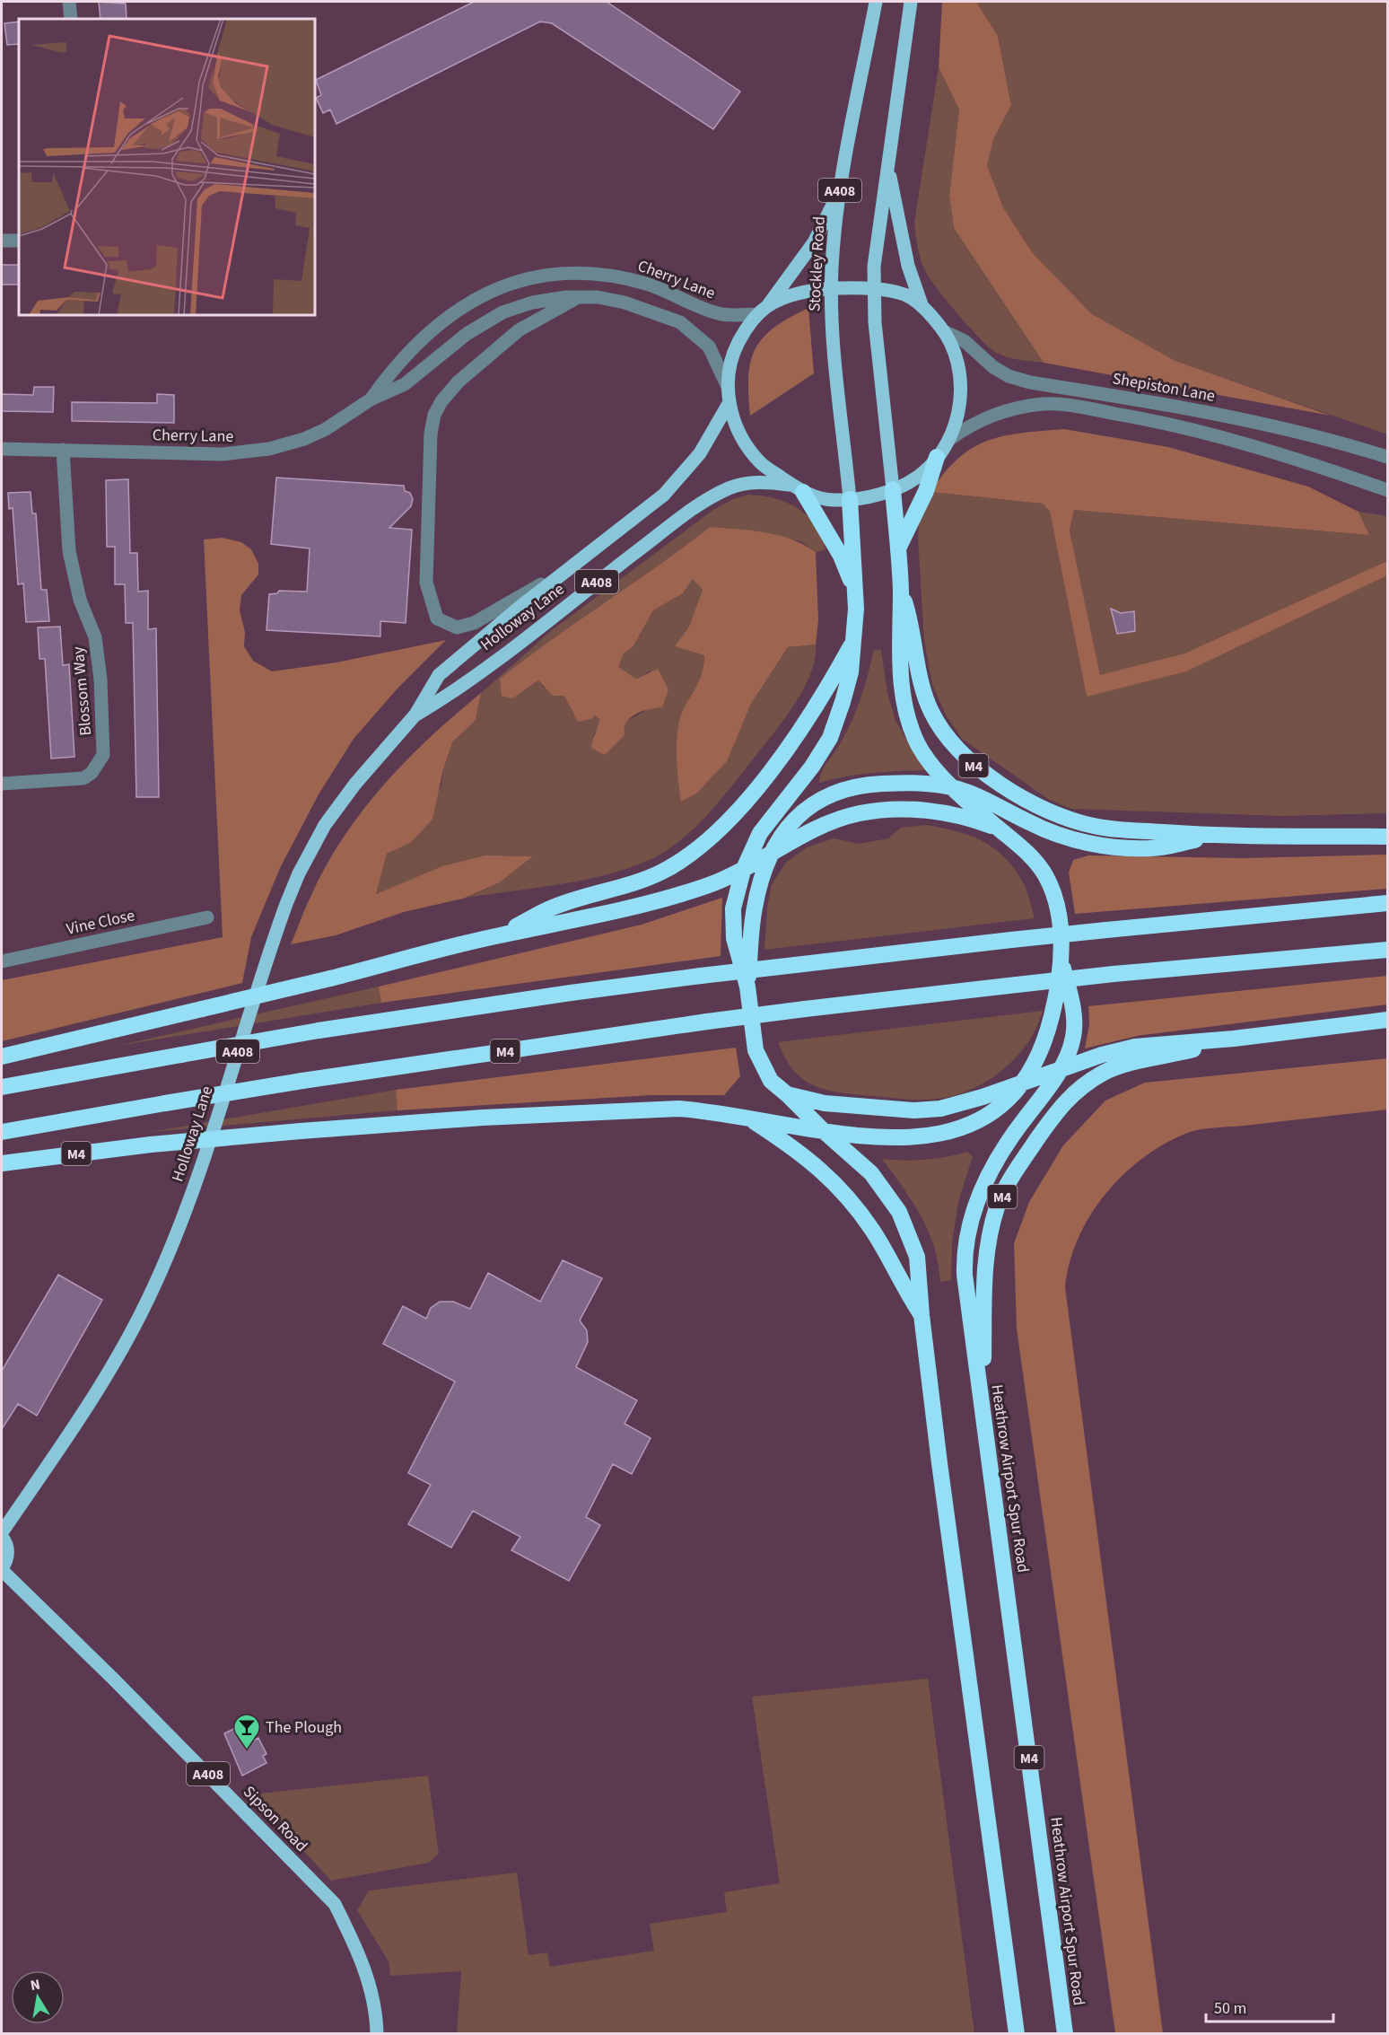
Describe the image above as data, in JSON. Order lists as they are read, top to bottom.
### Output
{
  "streets": {
    "highway": ["M4", "Heathrow Airport Spur Road"],
    "main road": [
      "A408",
      "Stockley Road",
      "Holloway Lane",
      "Sipson Road"
    ],
    "street": [
      "Cherry Lane",
      "Shepiston Lane",
      "Blossom Way",
      "Vine Close"
    ]
  },
  "crossings": [
    ["A408", "Stockley Road"],
    ["A408", "Cherry Lane"],
    ["A408", "Shepiston Lane"],
    ["A408", "Holloway Lane"],
    ["A408", "M4"],
    ["Stockley Road", "M4"],
    ["Cherry Lane", "Blossom Way"],
    ["Holloway Lane", "M4"],
    ["M4", "Heathrow Airport Spur Road"]
  ],
  "places": {
    "bar": ["The Plough"]
  },
  "scale_bar": "50 m",
  "north": "top"
}
